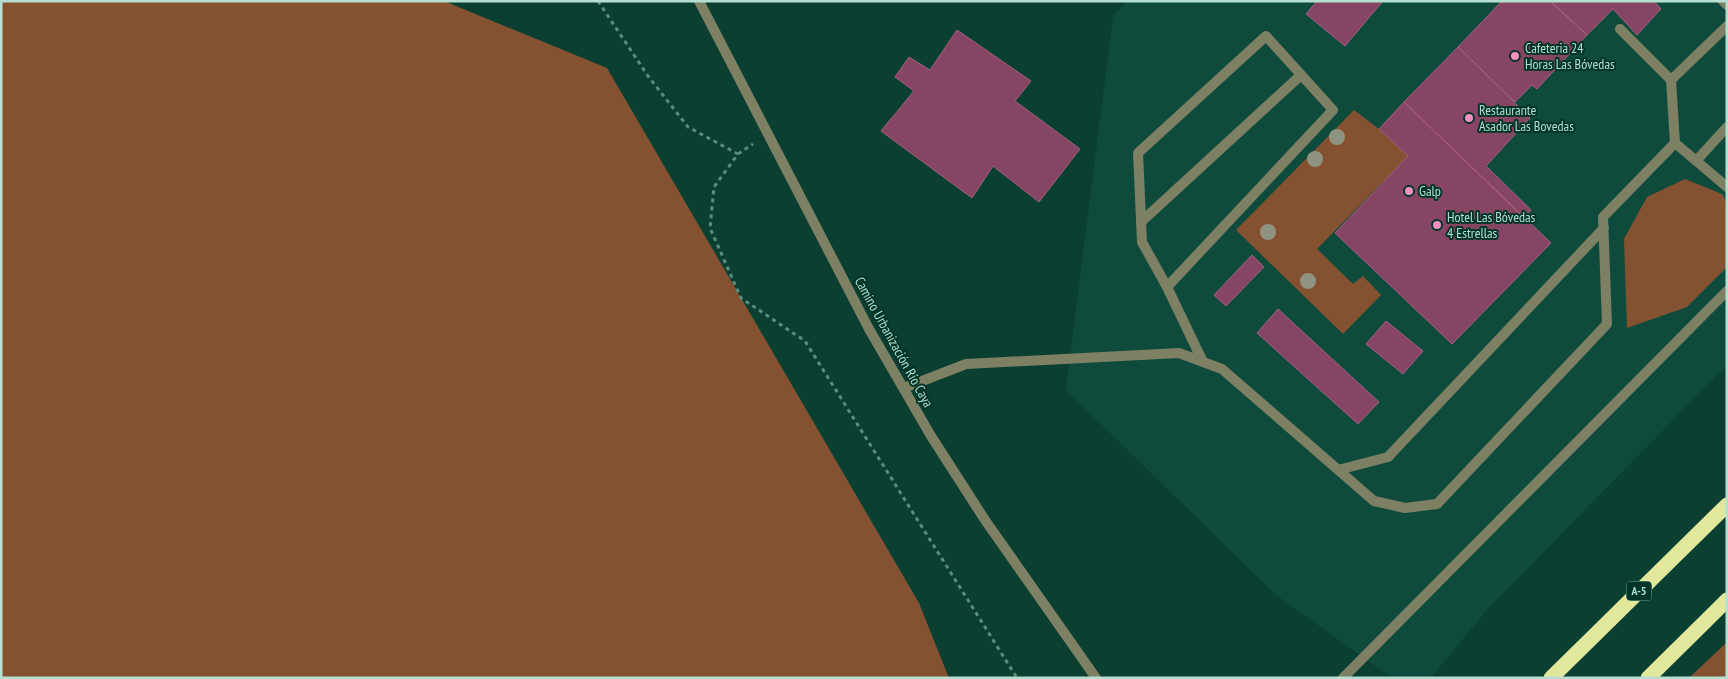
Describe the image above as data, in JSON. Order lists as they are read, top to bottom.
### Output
{
  "streets": {
    "highway": ["A-5"],
    "street": ["Camino Urbanización Río Caya"]
  },
  "places": [
    "Cafeteria 24 Horas Las Bóvedas",
    "Restaurante Asador Las Bovedas",
    "Galp",
    "Hotel Las Bóvedas 4 Estrellas"
  ]
}
